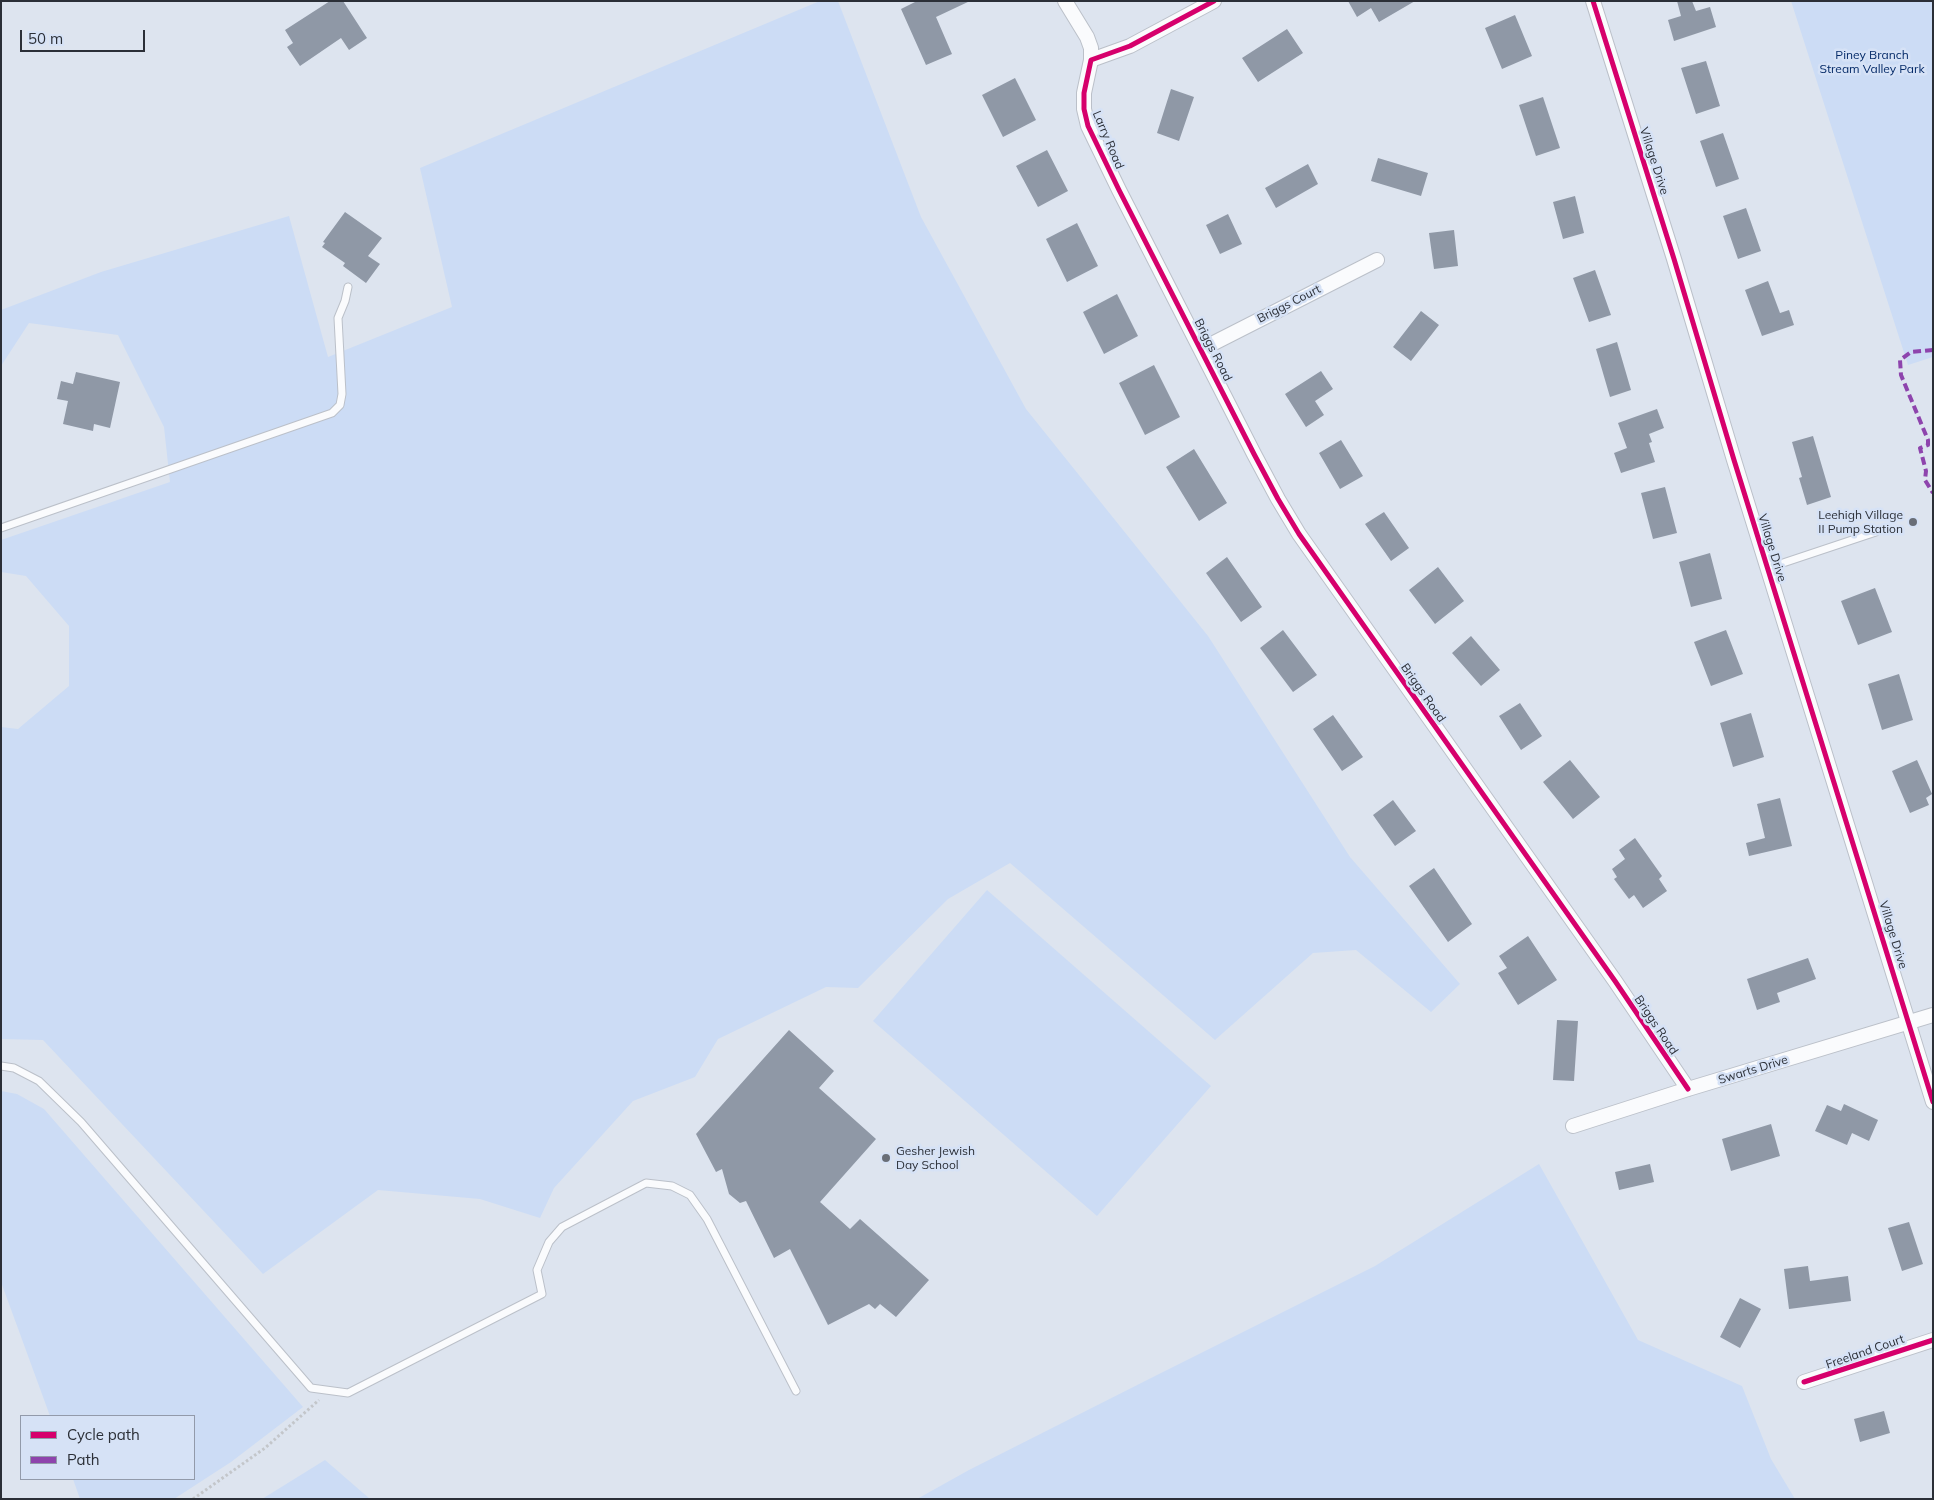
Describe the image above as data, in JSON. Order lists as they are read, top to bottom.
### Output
{
  "streets": {
    "street": [
      "Larry Road",
      "Village Drive",
      "Briggs Court",
      "Briggs Road",
      "Swarts Drive",
      "Freeland Court"
    ]
  },
  "crossings": [
    ["Larry Road", "Briggs Road"],
    ["Village Drive", "Swarts Drive"],
    ["Briggs Court", "Briggs Road"],
    ["Briggs Road", "Swarts Drive"]
  ],
  "parks": ["Piney Branch Stream Valley Park"],
  "places": ["Leehigh Village II Pump Station", "Gesher Jewish Day School"],
  "legend": ["Cycle path", "Path"],
  "scale_bar": "50 m"
}
